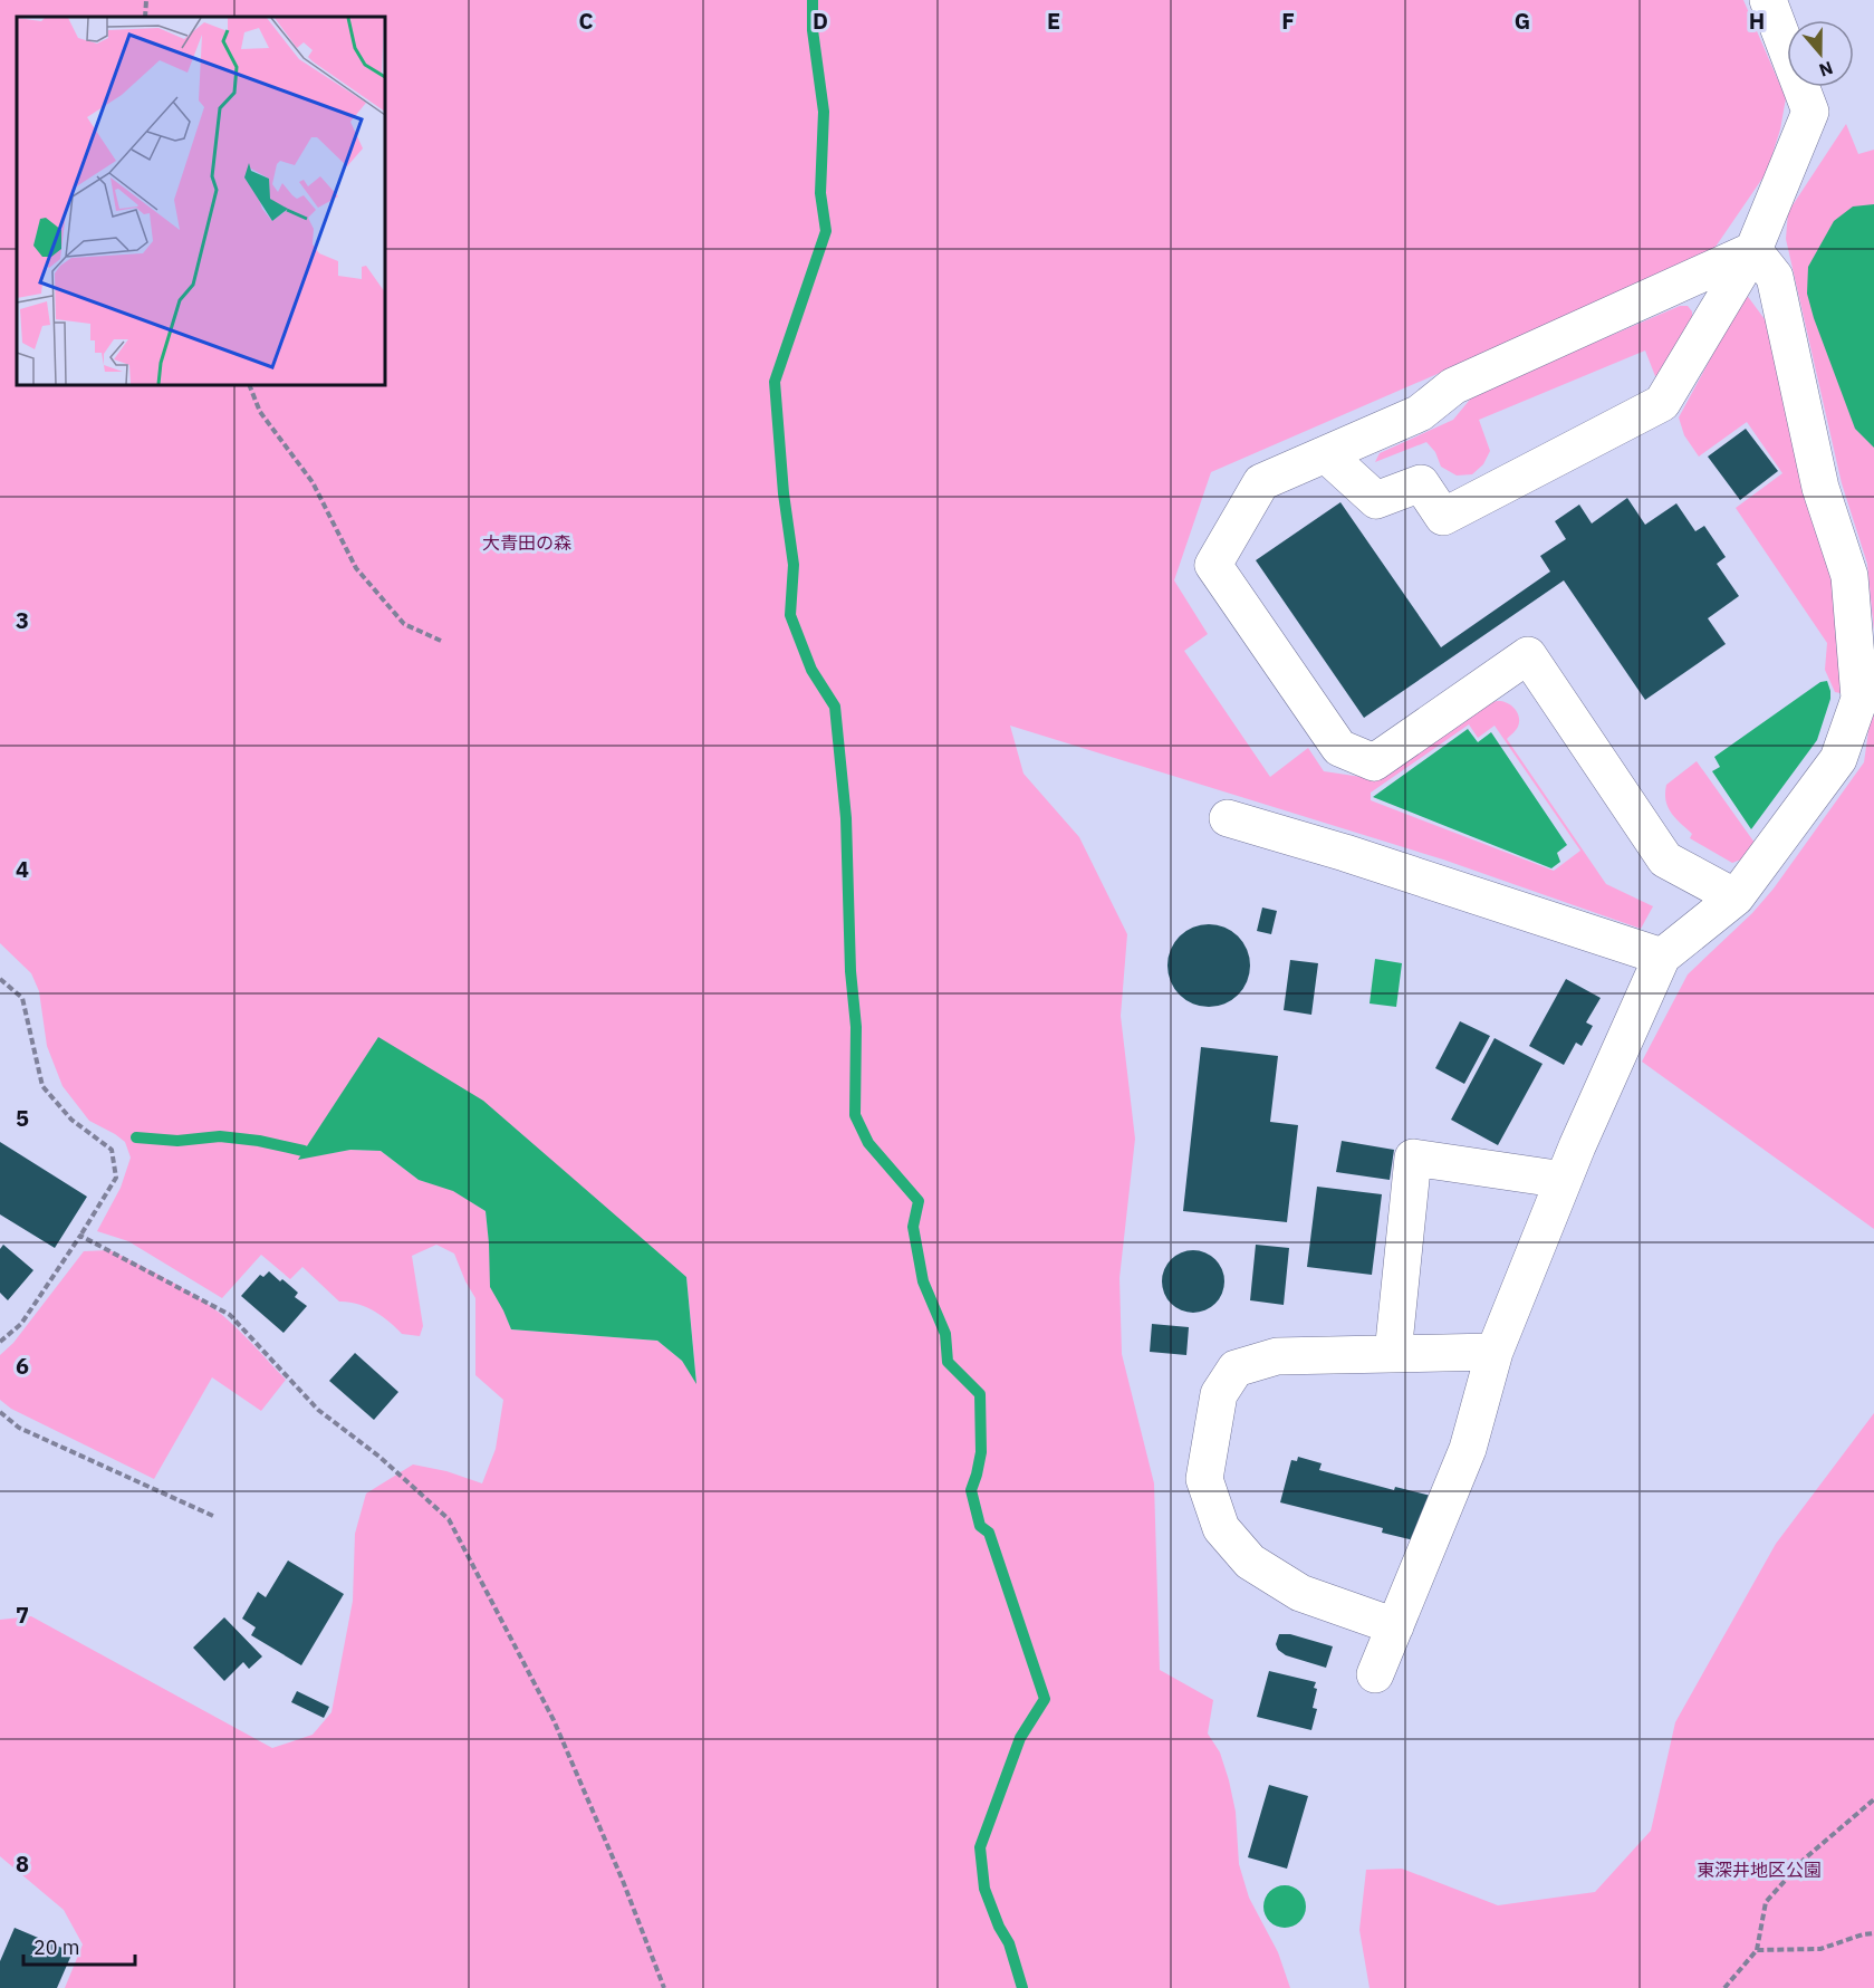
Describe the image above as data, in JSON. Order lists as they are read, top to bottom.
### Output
{
  "parks": ["大青田の森", "東深井地区公園"],
  "scale_bar": "20 m",
  "north": "bottom",
  "grid": {
    "columns": [
      "C",
      "D",
      "E",
      "F",
      "G",
      "H"
    ],
    "rows": [
      "3",
      "4",
      "5",
      "6",
      "7",
      "8"
    ]
  }
}
